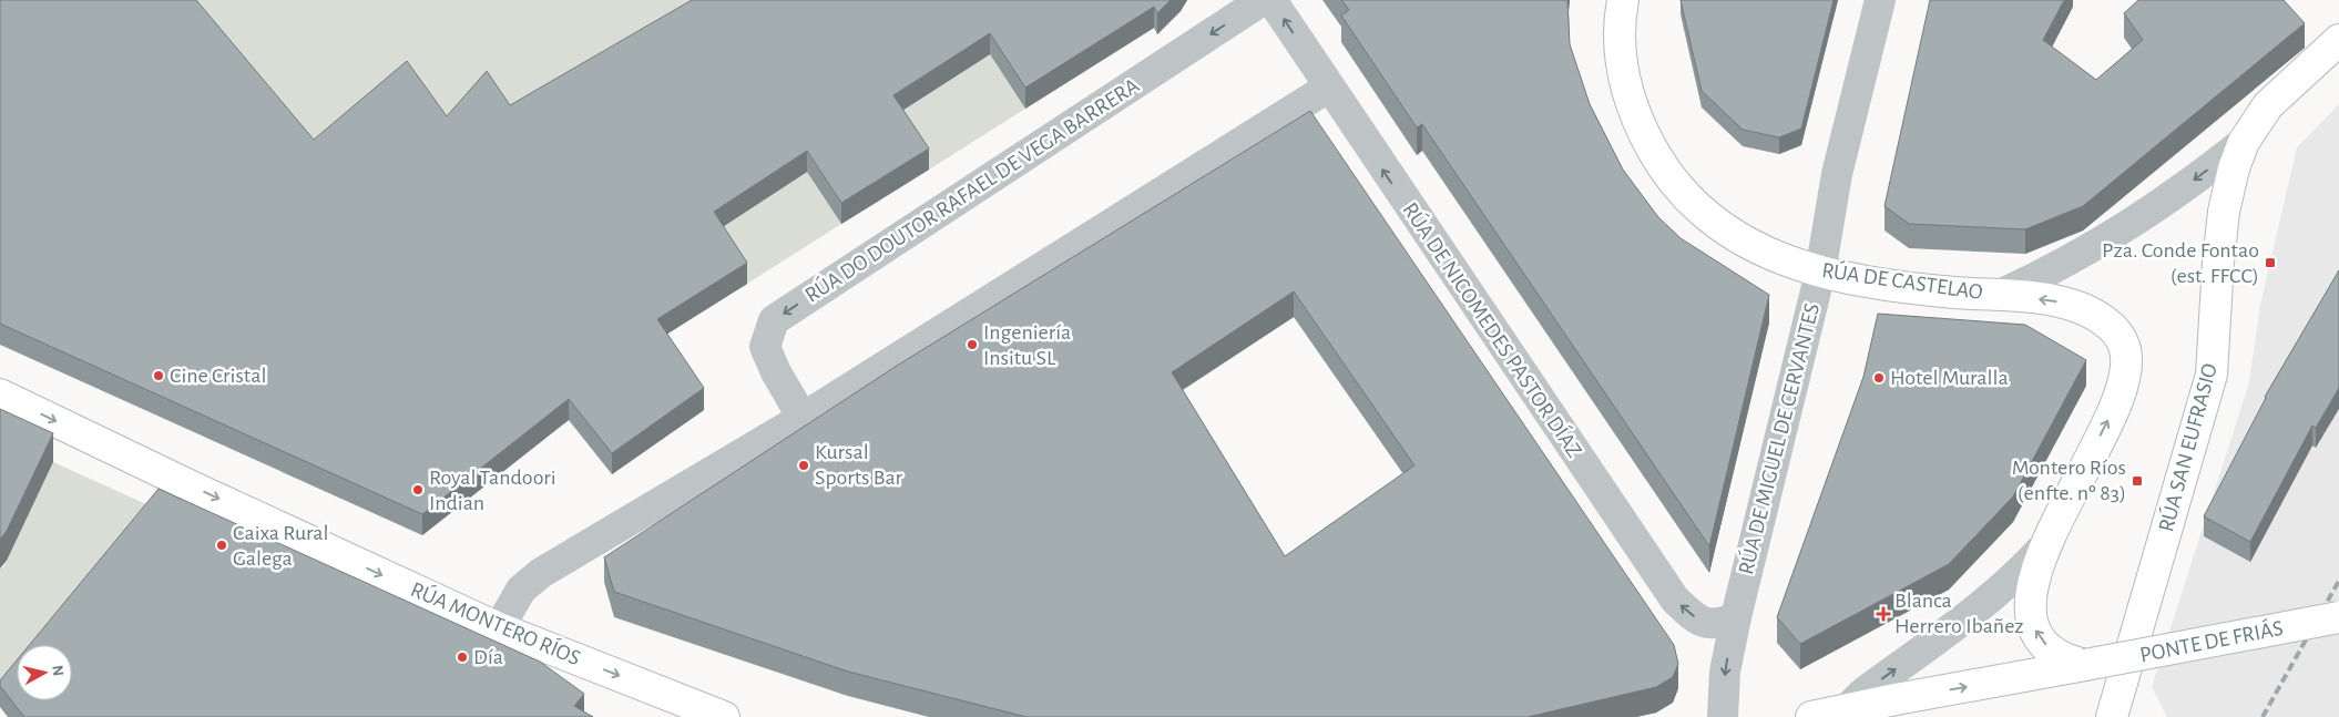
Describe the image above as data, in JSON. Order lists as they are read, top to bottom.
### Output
{
  "streets": {
    "street": [
      "RÚA DO DOUTOR RAFAEL DE VEGA BARRERA",
      "RÚA DE CASTELAO",
      "RÚA DE NICOMEDES PASTOR DÍAZ",
      "RÚA DE MIGUEL DE CERVANTES",
      "RÚA SAN EUFRASIO",
      "RÚA MONTERO RÍOS",
      "PONTE DE FRIÁS"
    ]
  },
  "crossings": [
    ["RÚA DE CASTELAO", "RÚA DE MIGUEL DE CERVANTES"],
    ["RÚA DE CASTELAO", "RÚA SAN EUFRASIO"],
    ["RÚA DE NICOMEDES PASTOR DÍAZ", "RÚA DE MIGUEL DE CERVANTES"]
  ],
  "one_way": ["RÚA DE NICOMEDES PASTOR DÍAZ", "RÚA MONTERO RÍOS"],
  "places": {
    "transit": ["Pza. Conde Fontao (est. FFCC)", "Montero Ríos (enfte. nº 83)"],
    "other": [
      "Ingeniería Insitu SL",
      "Cine Cristal",
      "Hotel Muralla",
      "Kursal Sports Bar",
      "Royal Tandoori Indian",
      "Caixa Rural Galega",
      "Día"
    ],
    "health": ["Blanca Herrero Ibañez"]
  },
  "north": "right"
}
